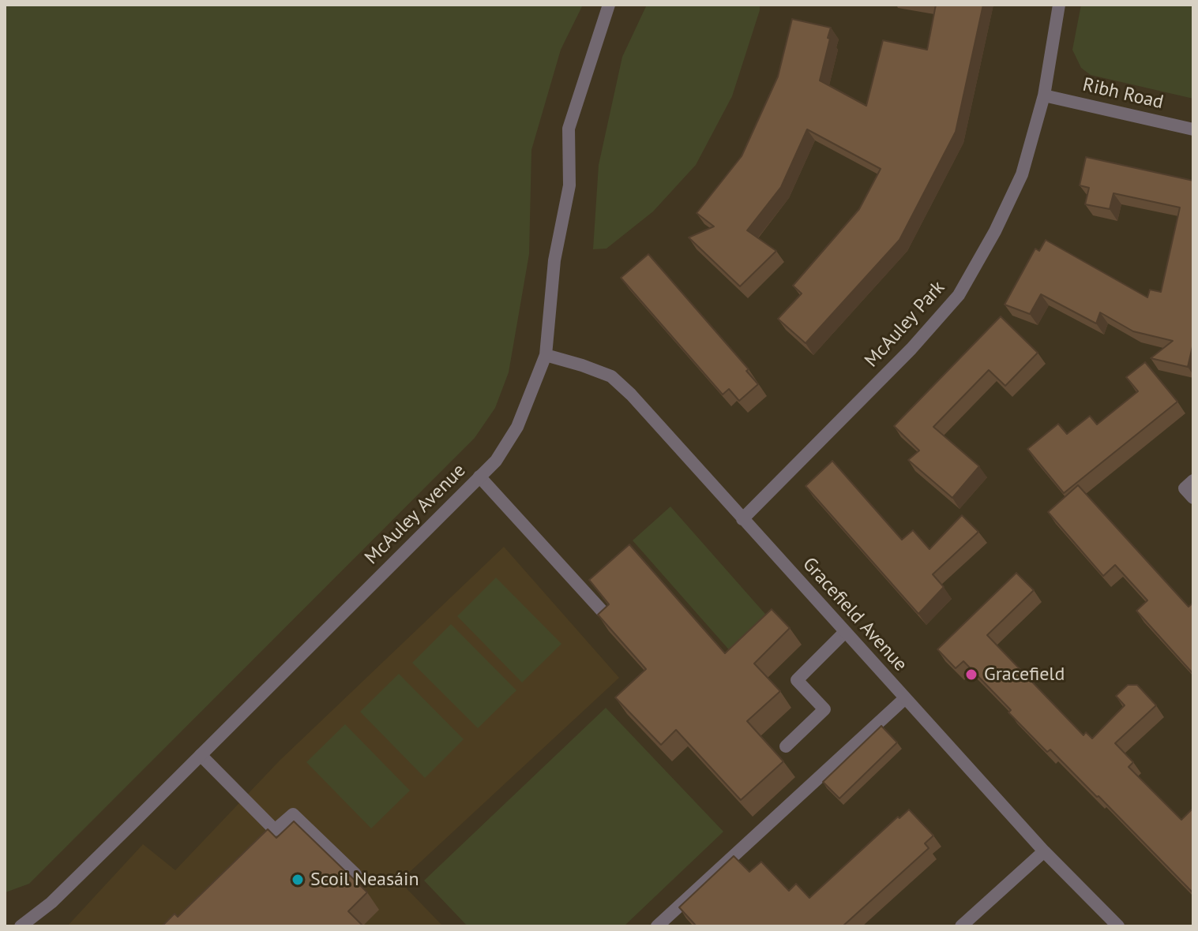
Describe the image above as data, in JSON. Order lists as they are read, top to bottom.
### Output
{
  "streets": {
    "street": [
      "Ribh Road",
      "McAuley Park",
      "McAuley Avenue",
      "Gracefield Avenue"
    ]
  },
  "crossings": [
    ["Ribh Road", "McAuley Park"],
    ["McAuley Park", "Gracefield Avenue"],
    ["McAuley Avenue", "Gracefield Avenue"]
  ],
  "places": ["Gracefield", "Scoil Neasáin"]
}
